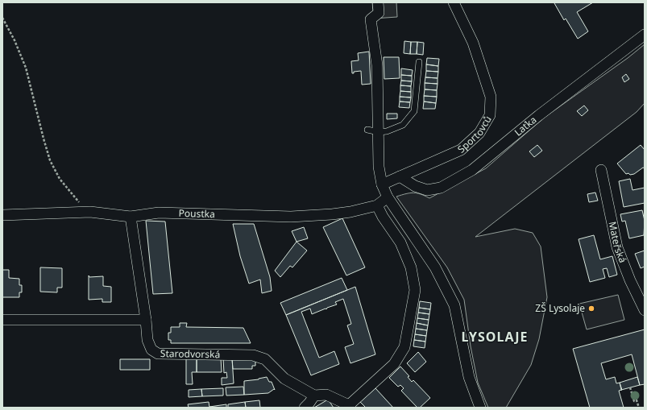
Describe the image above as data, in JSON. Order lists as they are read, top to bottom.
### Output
{
  "streets": {
    "street": [
      "Laťka",
      "Sportovců",
      "Poustka",
      "Mateřská",
      "Starodvorská"
    ]
  },
  "crossings": [
    ["Laťka", "Sportovců"],
    ["Poustka", "Starodvorská"]
  ],
  "districts": ["LYSOLAJE"],
  "places": ["ZŠ Lysolaje"]
}
